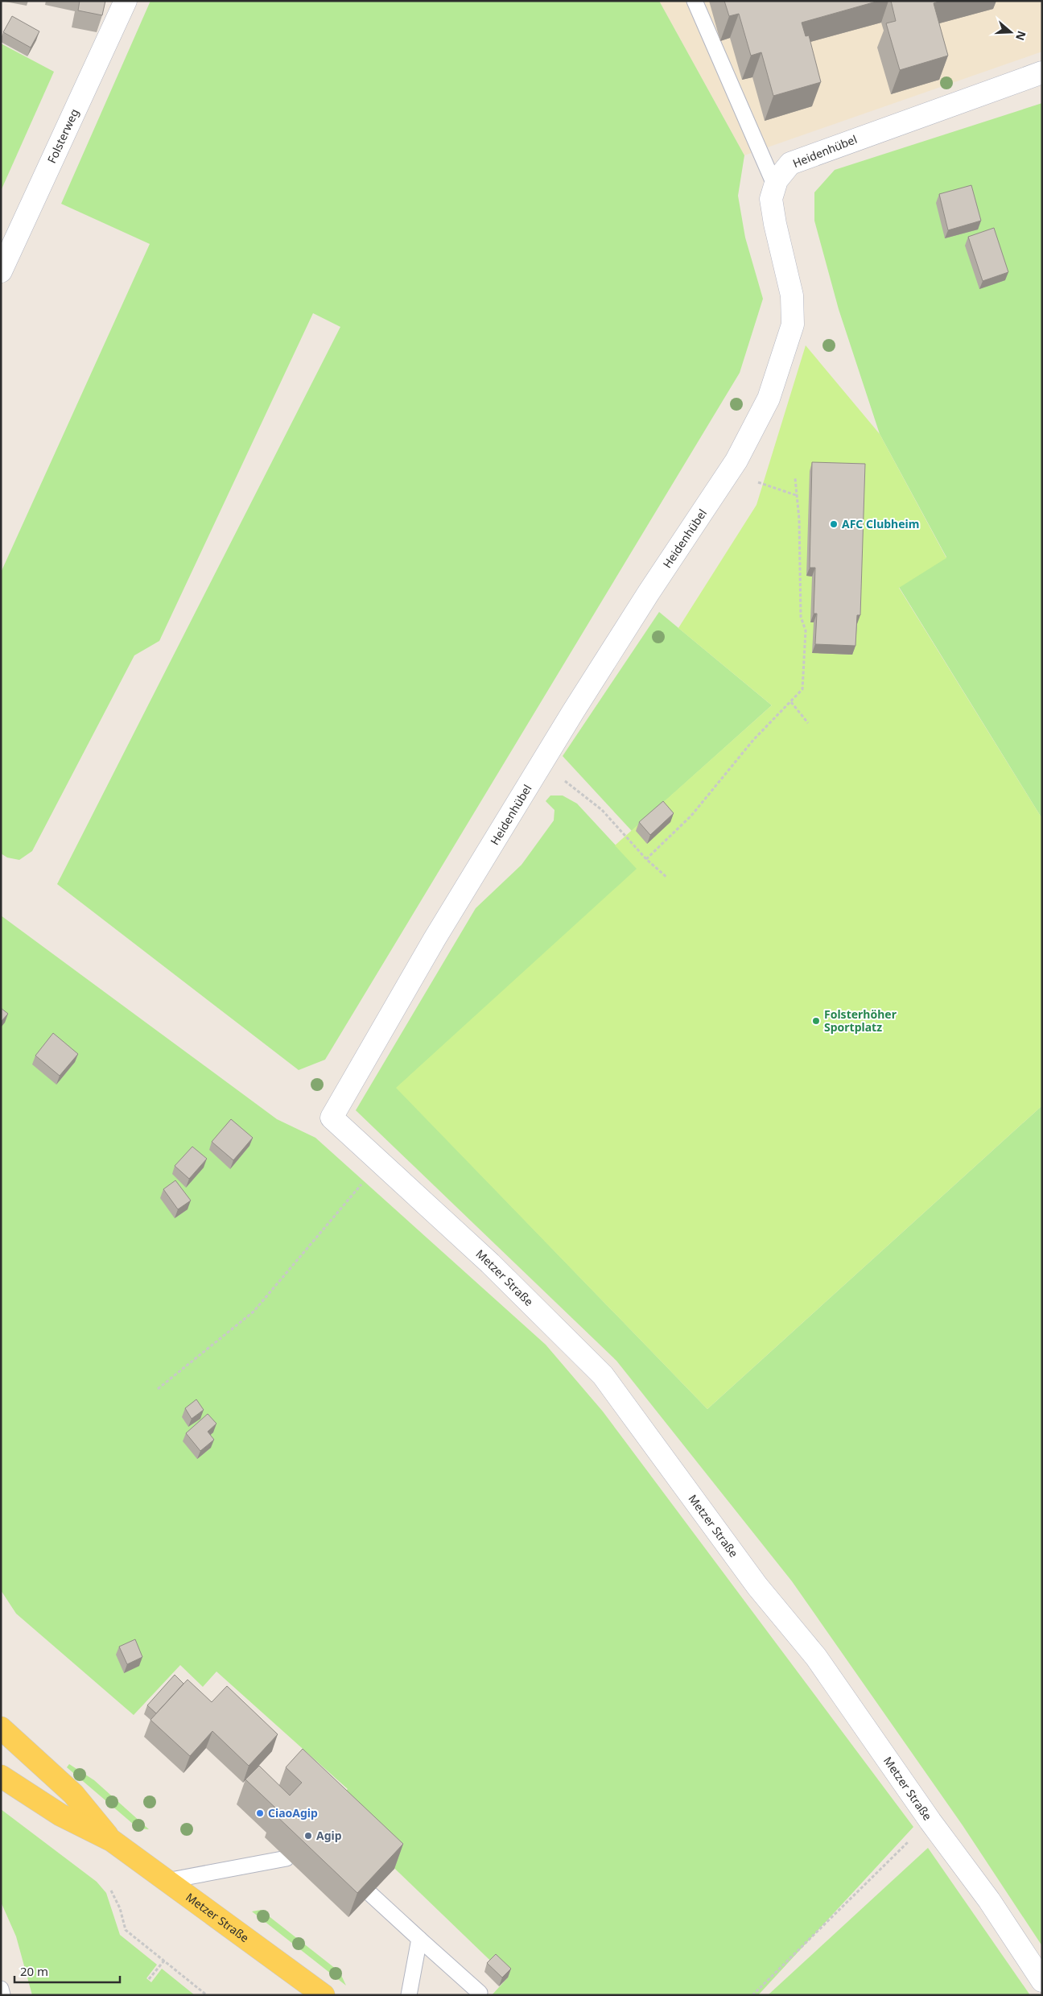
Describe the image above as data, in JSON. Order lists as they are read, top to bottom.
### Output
{
  "streets": {
    "main road": ["Metzer Straße"],
    "street": ["Folsterweg", "Heidenhübel"]
  },
  "crossings": [
    ["Heidenhübel", "Metzer Straße"]
  ],
  "places": [
    "AFC Clubheim",
    "Folsterhöher Sportplatz",
    "CiaoAgip",
    "Agip"
  ],
  "scale_bar": "20 m",
  "north": "right"
}
